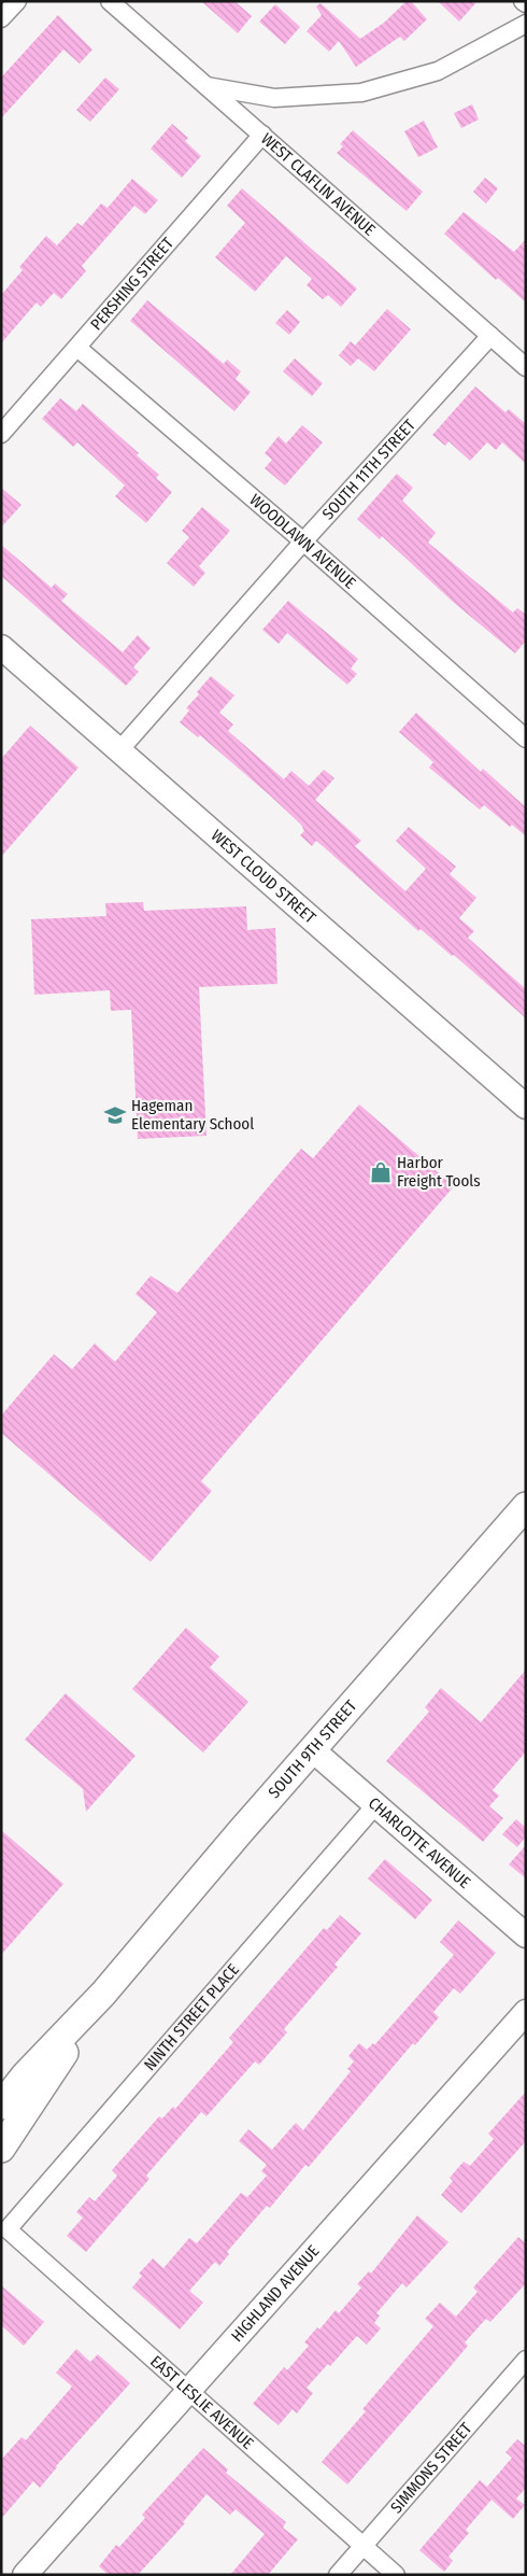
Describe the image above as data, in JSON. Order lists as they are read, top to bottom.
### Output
{
  "streets": {
    "main road": ["SOUTH 9TH STREET"],
    "street": [
      "WEST CLAFLIN AVENUE",
      "PERSHING STREET",
      "SOUTH 11TH STREET",
      "WOODLAWN AVENUE",
      "WEST CLOUD STREET",
      "CHARLOTTE AVENUE",
      "NINTH STREET PLACE",
      "HIGHLAND AVENUE",
      "EAST LESLIE AVENUE",
      "SIMMONS STREET"
    ]
  },
  "crossings": [
    ["WEST CLAFLIN AVENUE", "PERSHING STREET"],
    ["WEST CLAFLIN AVENUE", "SOUTH 11TH STREET"],
    ["PERSHING STREET", "WOODLAWN AVENUE"],
    ["SOUTH 11TH STREET", "WOODLAWN AVENUE"],
    ["SOUTH 11TH STREET", "WEST CLOUD STREET"],
    ["SOUTH 9TH STREET", "CHARLOTTE AVENUE"],
    ["CHARLOTTE AVENUE", "NINTH STREET PLACE"],
    ["NINTH STREET PLACE", "EAST LESLIE AVENUE"],
    ["HIGHLAND AVENUE", "EAST LESLIE AVENUE"],
    ["EAST LESLIE AVENUE", "SIMMONS STREET"]
  ],
  "places": {
    "school or university": ["Hageman Elementary School"],
    "shop": ["Harbor Freight Tools"]
  }
}
